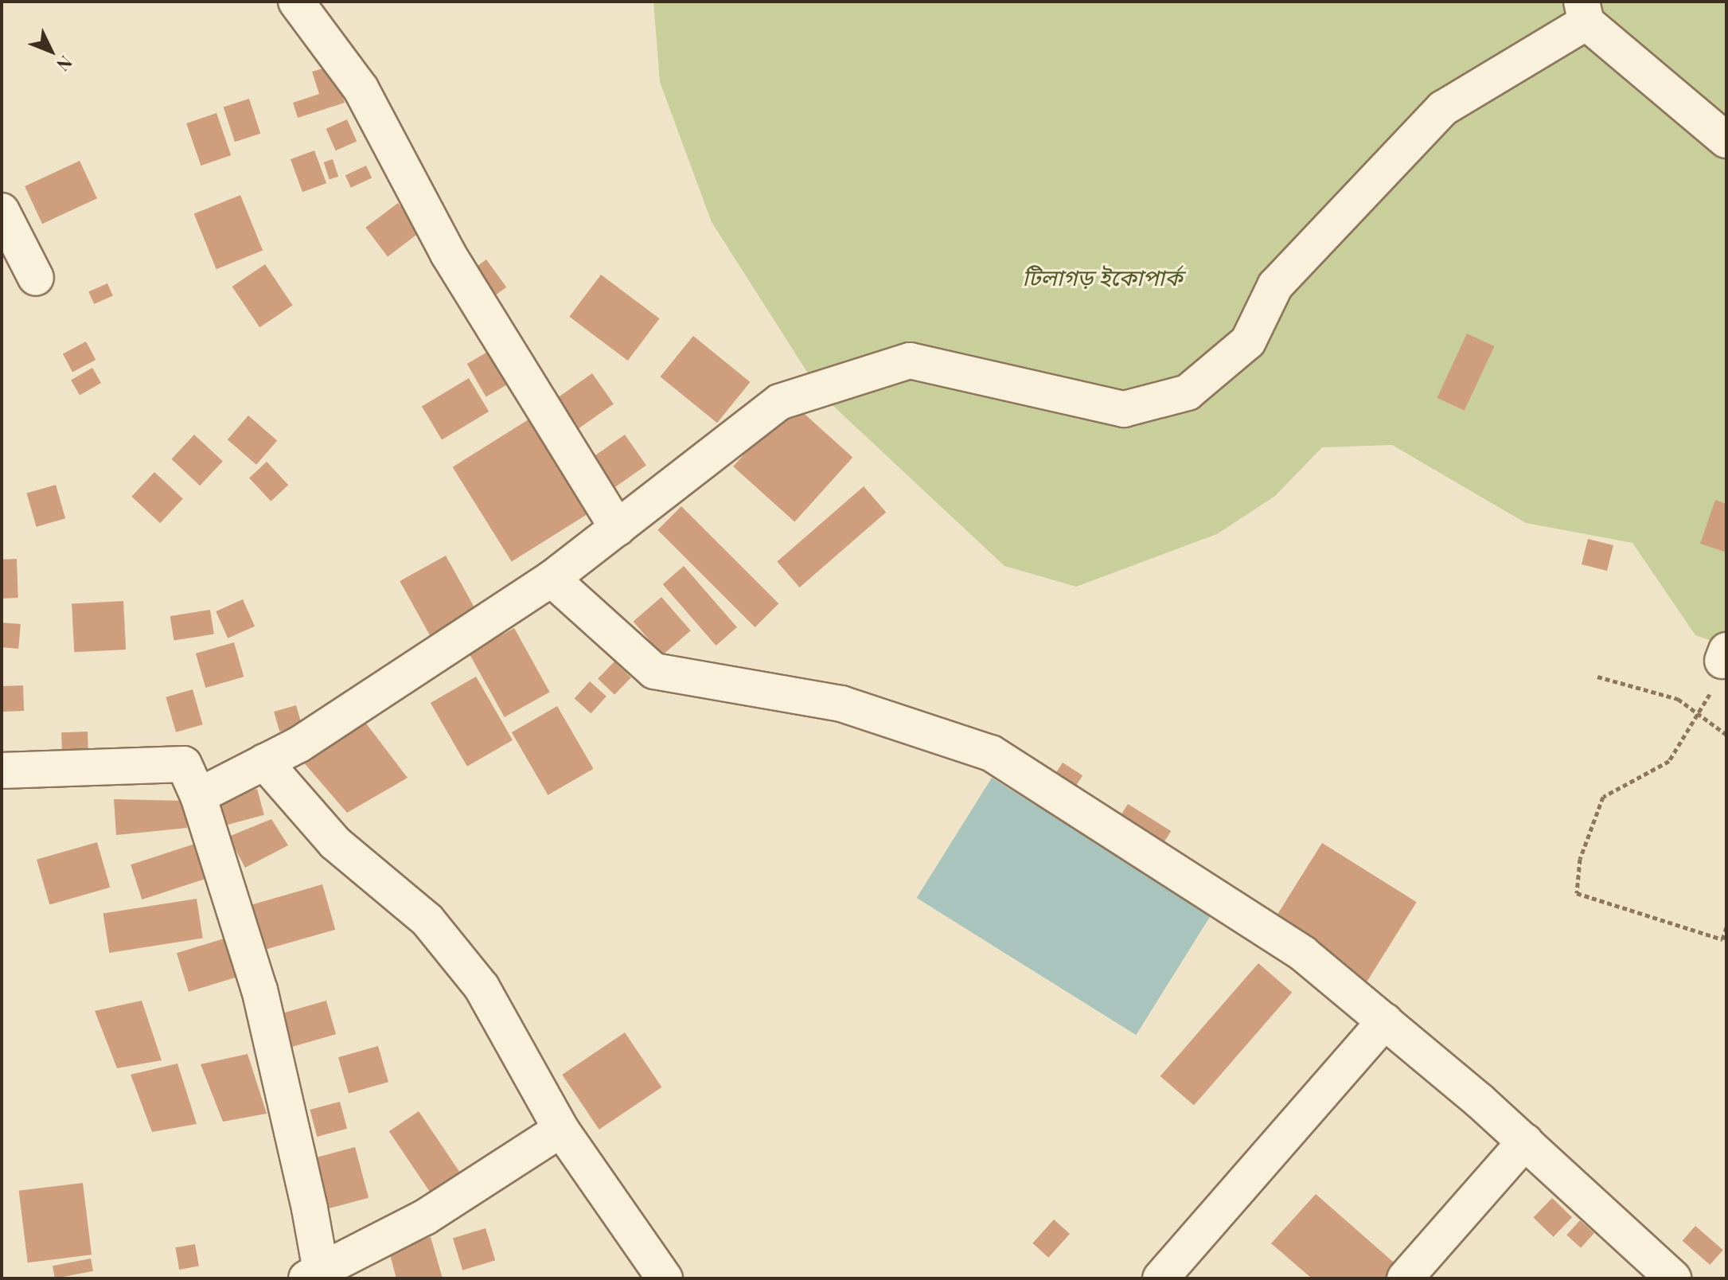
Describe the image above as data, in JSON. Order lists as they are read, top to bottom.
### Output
{
  "parks": ["টিলাগড় ইকোপার্ক"],
  "north": "bottom right"
}
